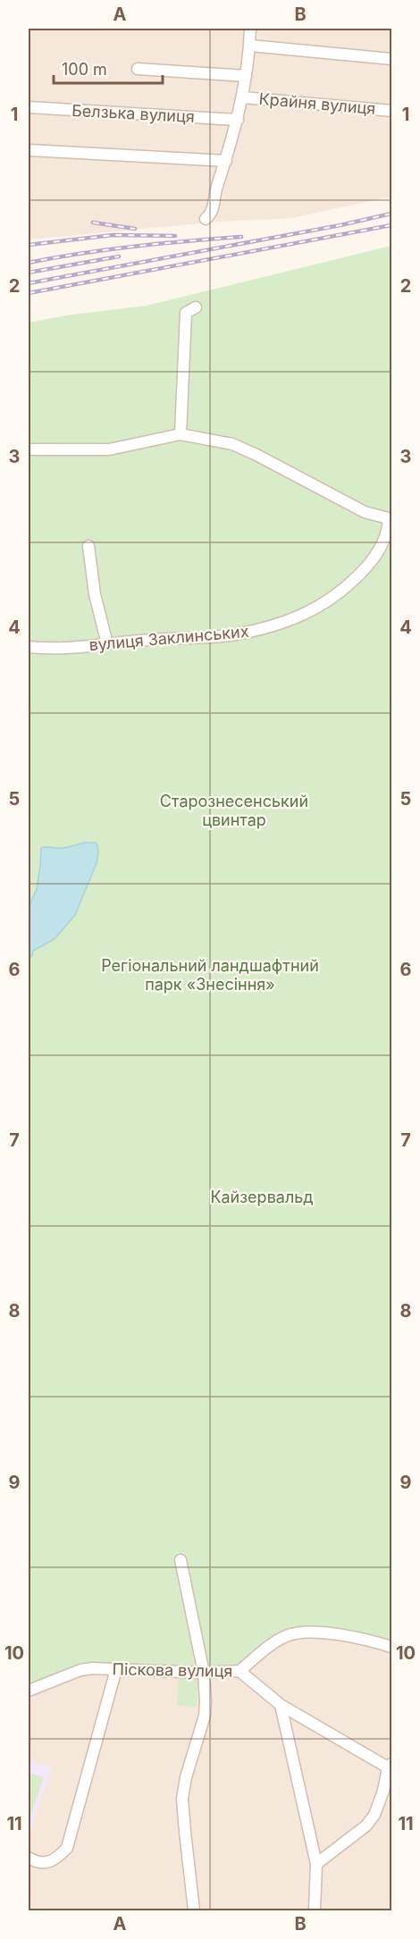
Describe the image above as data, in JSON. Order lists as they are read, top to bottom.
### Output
{
  "streets": {
    "street": [
      "Крайня вулиця",
      "Белзька вулиця",
      "вулиця Заклинських",
      "Піскова вулиця"
    ]
  },
  "parks": ["Старознесенський цвинтар", "Регіональний ландшафтний парк «Знесіння»", "Кайзервальд"],
  "scale_bar": "100 m",
  "grid": {
    "columns": ["A", "B"],
    "rows": [
      "1",
      "2",
      "3",
      "4",
      "5",
      "6",
      "7",
      "8",
      "9",
      "10",
      "11"
    ]
  }
}
